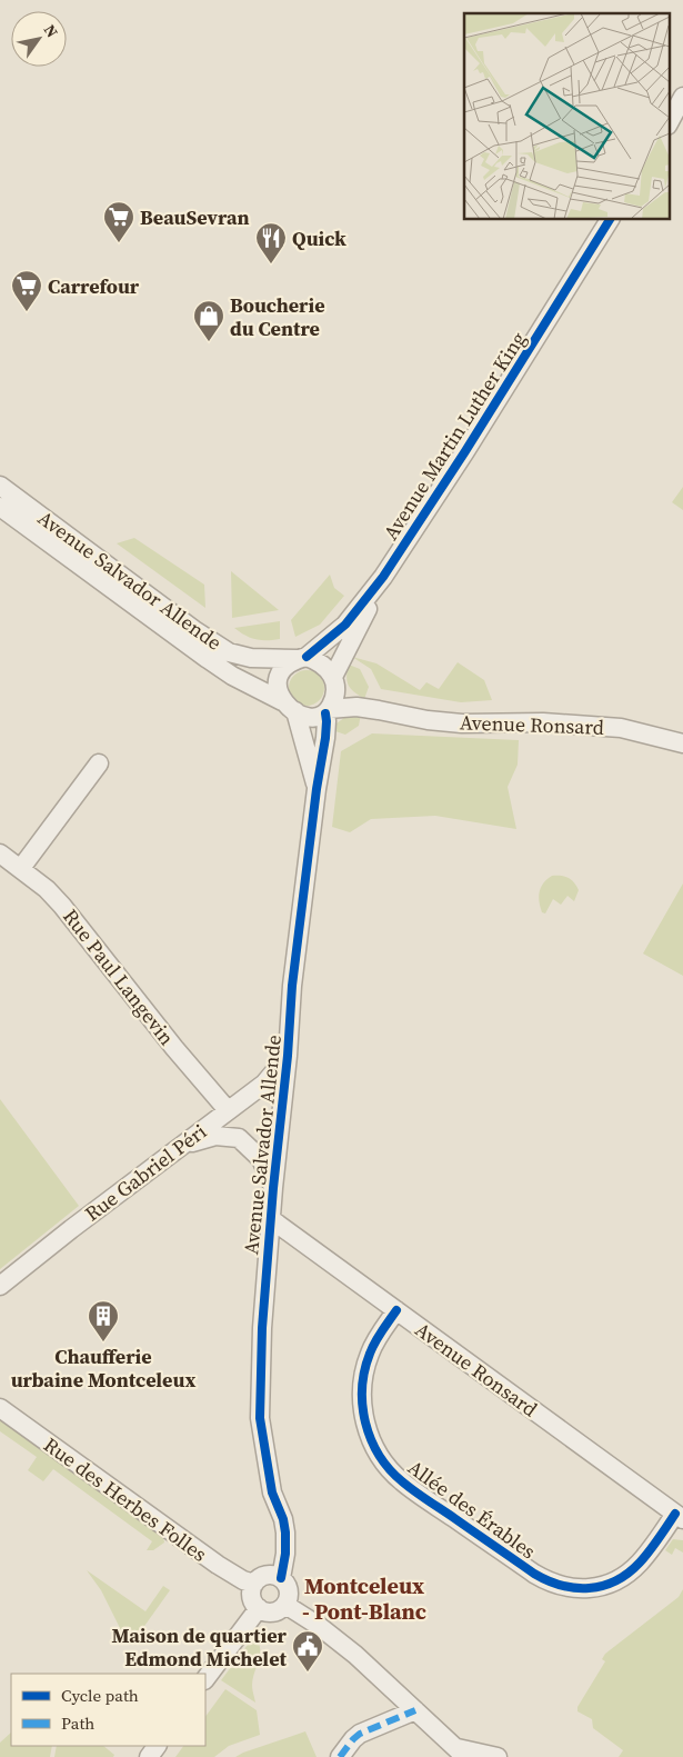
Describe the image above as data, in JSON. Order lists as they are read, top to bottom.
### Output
{
  "streets": {
    "street": [
      "Avenue Martin Luther King",
      "Avenue Salvador Allende",
      "Avenue Ronsard",
      "Rue Paul Langevin",
      "Rue Gabriel Péri",
      "Rue des Herbes Folles",
      "Allée des Érables"
    ]
  },
  "crossings": [
    ["Avenue Martin Luther King", "Avenue Salvador Allende"],
    ["Avenue Martin Luther King", "Avenue Ronsard"],
    ["Avenue Salvador Allende", "Avenue Ronsard"],
    ["Avenue Salvador Allende", "Rue Gabriel Péri"],
    ["Avenue Salvador Allende", "Rue des Herbes Folles"],
    ["Avenue Ronsard", "Allée des Érables"],
    ["Rue Paul Langevin", "Rue Gabriel Péri"]
  ],
  "districts": ["Montceleux - Pont-Blanc"],
  "places": {
    "supermarket": ["BeauSevran", "Carrefour"],
    "restaurant": ["Quick"],
    "shop": ["Boucherie du Centre"],
    "building": ["Chaufferie urbaine Montceleux"],
    "public building": ["Maison de quartier Edmond Michelet"]
  },
  "legend": ["Cycle path", "Path"],
  "north": "top right"
}
